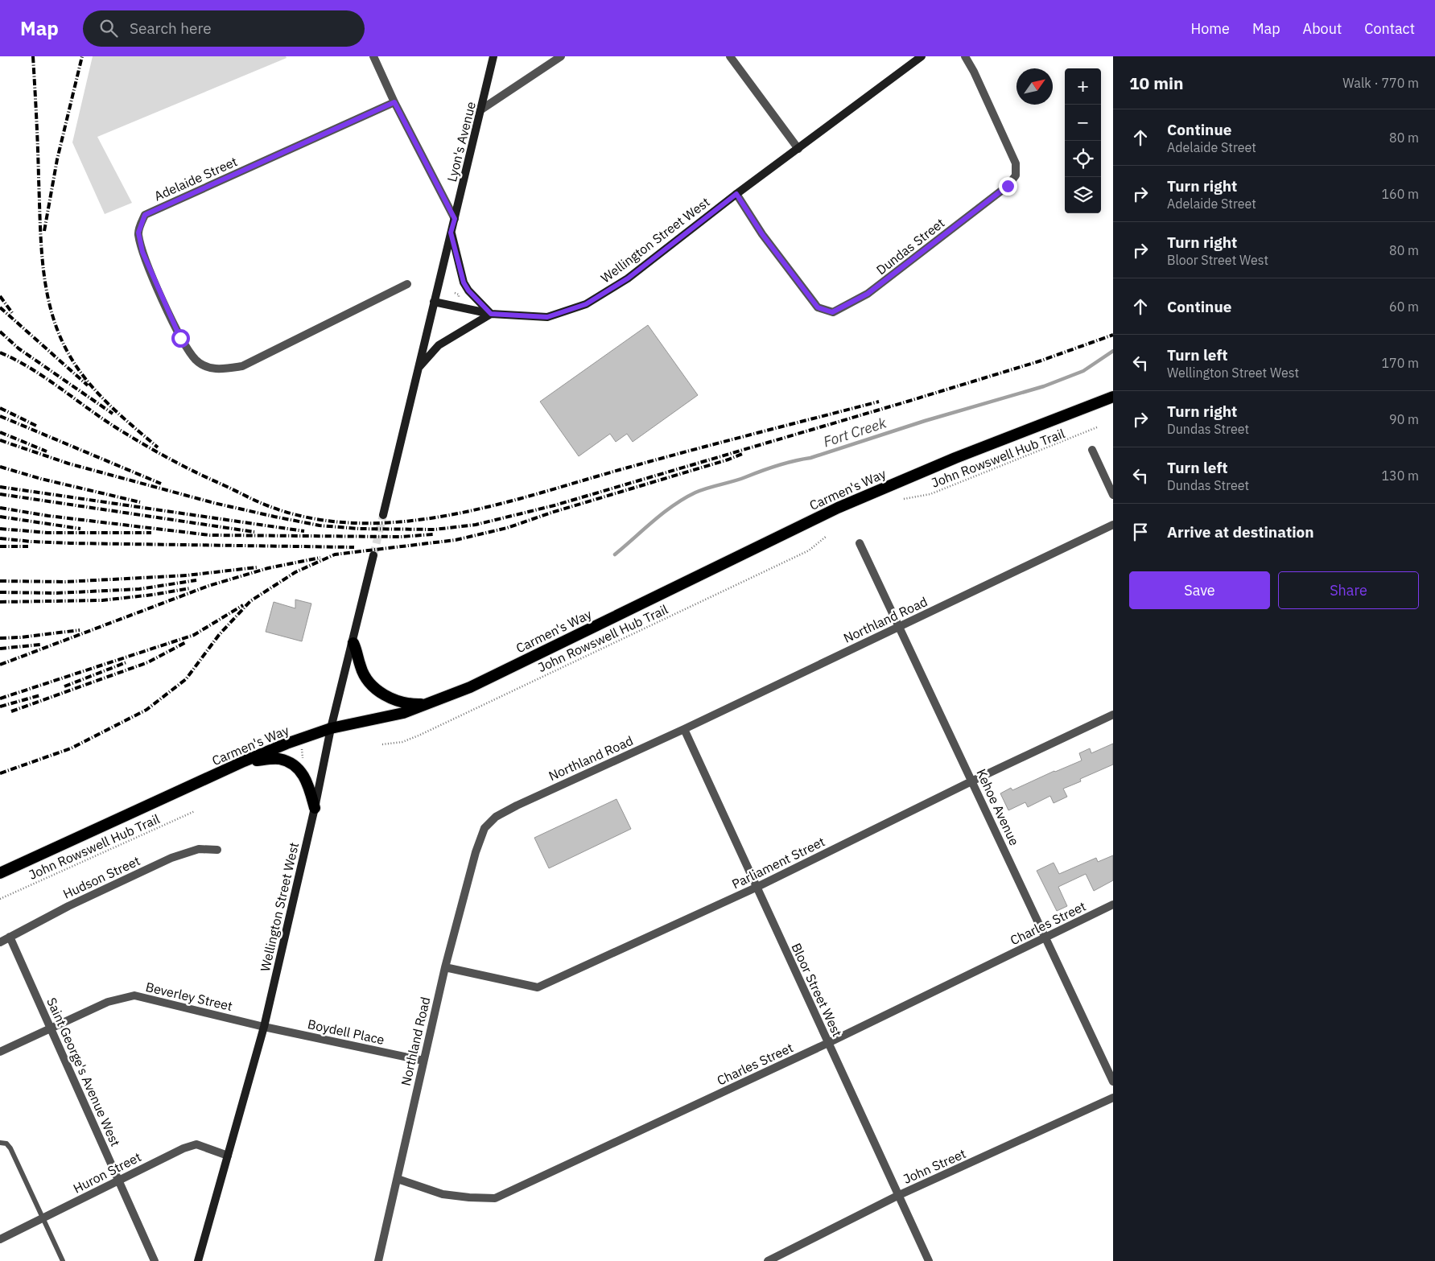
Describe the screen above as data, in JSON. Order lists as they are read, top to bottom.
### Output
{
  "streets": {
    "highway": ["Carmen's Way"],
    "main road": ["Lyon's Avenue", "Wellington Street West"],
    "street": [
      "Adelaide Street",
      "Dundas Street",
      "Northland Road",
      "Kehoe Avenue",
      "Parliament Street",
      "Hudson Street",
      "Charles Street",
      "Bloor Street West",
      "Beverley Street",
      "Boydell Place",
      "Saint George's Avenue West",
      "John Street",
      "Huron Street"
    ],
    "path": ["John Rowswell Hub Trail"]
  },
  "crossings": [
    ["Lyon's Avenue", "Wellington Street West"],
    ["Wellington Street West", "Dundas Street"],
    ["Wellington Street West", "Carmen's Way"],
    ["Wellington Street West", "Beverley Street"],
    ["Wellington Street West", "Boydell Place"],
    ["Wellington Street West", "Huron Street"],
    ["Northland Road", "Kehoe Avenue"],
    ["Northland Road", "Parliament Street"],
    ["Northland Road", "Charles Street"],
    ["Northland Road", "Bloor Street West"],
    ["Northland Road", "Boydell Place"],
    ["Kehoe Avenue", "Parliament Street"],
    ["Kehoe Avenue", "Charles Street"],
    ["Parliament Street", "Bloor Street West"],
    ["Hudson Street", "Saint George's Avenue West"],
    ["Charles Street", "Bloor Street West"],
    ["Bloor Street West", "John Street"],
    ["Beverley Street", "Boydell Place"],
    ["Beverley Street", "Saint George's Avenue West"],
    ["Saint George's Avenue West", "Huron Street"]
  ],
  "water": ["Fort Creek"],
  "north": "top right",
  "page": {
    "header": "Map",
    "search": "Search here",
    "nav": [
      "Home",
      "Map",
      "About",
      "Contact"
    ],
    "heading": ["10 min", "Walk · 770 m"],
    "map_buttons": ["+", "−"],
    "list": [
      ["Continue", "Adelaide Street", "80 m"],
      ["Turn right", "Adelaide Street", "160 m"],
      ["Turn right", "Bloor Street West", "80 m"],
      ["Continue", "60 m"],
      ["Turn left", "Wellington Street West", "170 m"],
      ["Turn right", "Dundas Street", "90 m"],
      ["Turn left", "Dundas Street", "130 m"],
      "Arrive at destination"
    ],
    "buttons": ["Save", "Share"]
  }
}
